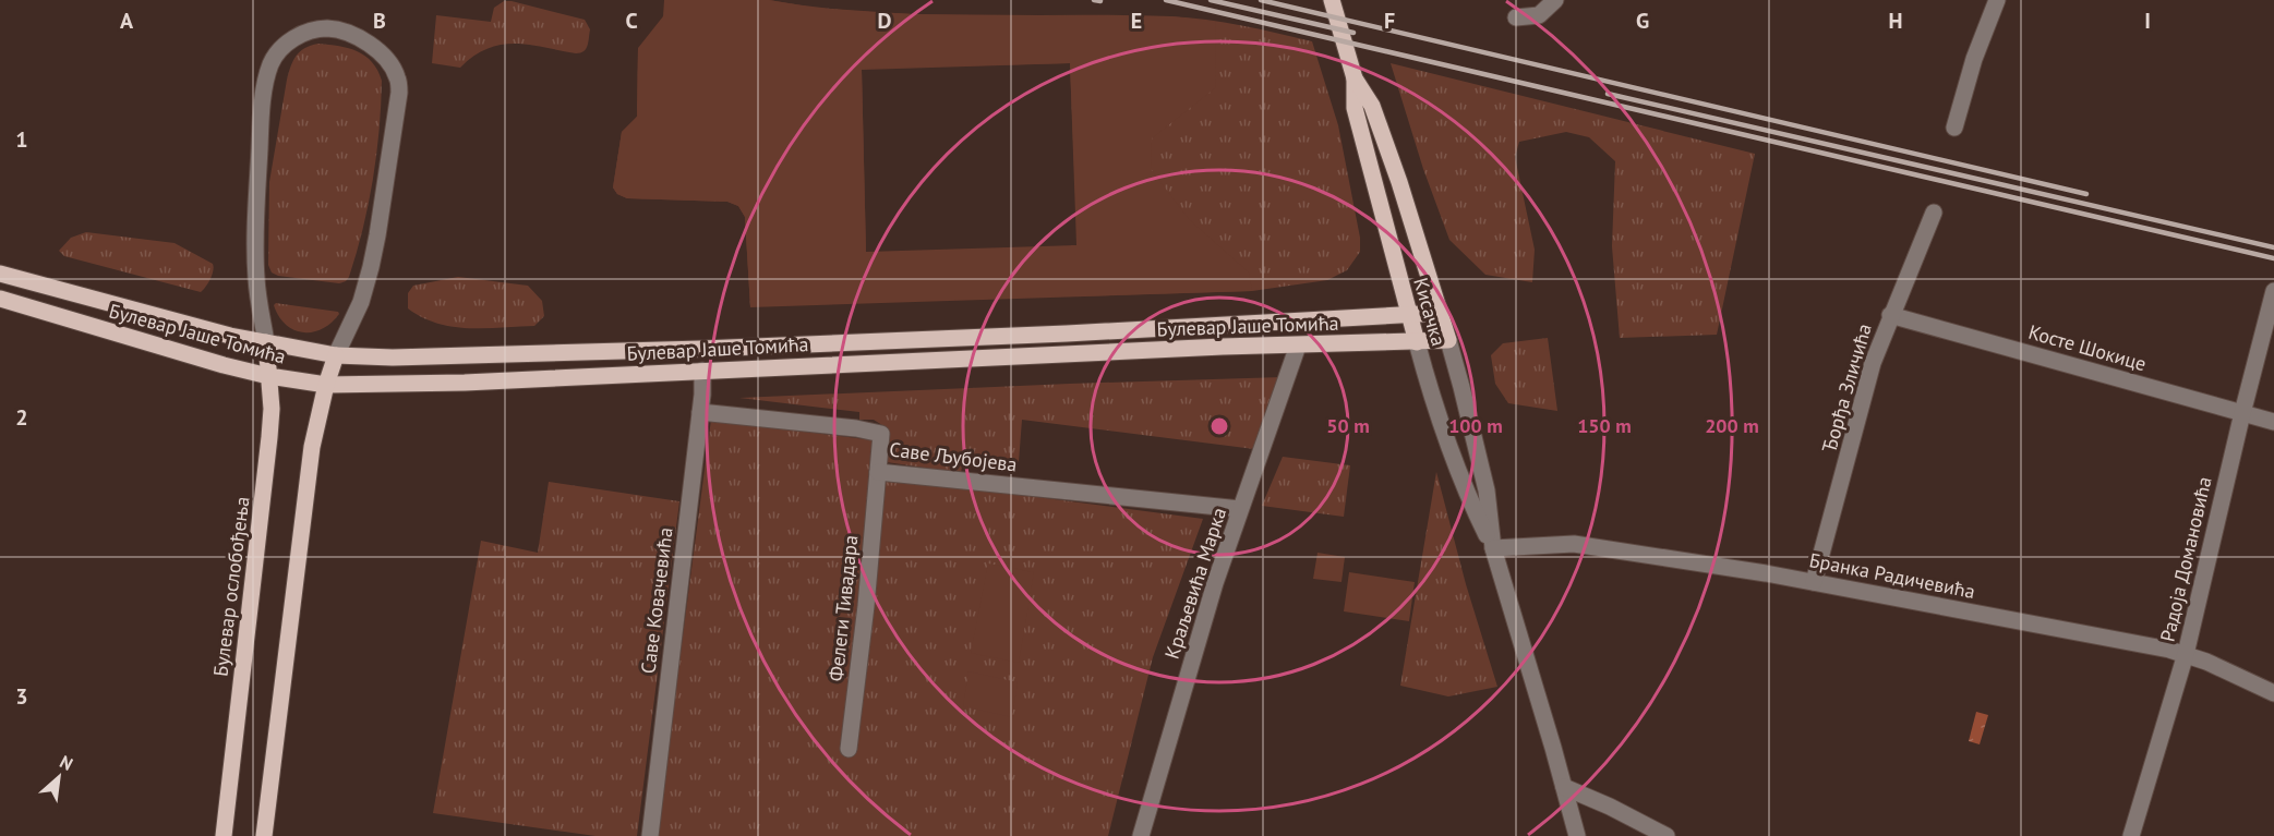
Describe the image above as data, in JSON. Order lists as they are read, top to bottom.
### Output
{
  "streets": {
    "main road": ["Кисачка", "Булевар Јаше Томића", "Булевар ослобођења"],
    "street": [
      "Косте Шокице",
      "Ђорђа Зличића",
      "Саве Љубојева",
      "Радоја Домановића",
      "Бранка Радичевића",
      "Краљевића Марка",
      "Саве Ковачевића",
      "Фелеги Тивадара"
    ]
  },
  "crossings": [
    ["Кисачка", "Булевар Јаше Томића"],
    ["Кисачка", "Бранка Радичевића"],
    ["Булевар Јаше Томића", "Краљевића Марка"],
    ["Булевар Јаше Томића", "Булевар ослобођења"],
    ["Булевар Јаше Томића", "Саве Ковачевића"],
    ["Косте Шокице", "Ђорђа Зличића"],
    ["Косте Шокице", "Радоја Домановића"],
    ["Ђорђа Зличића", "Бранка Радичевића"],
    ["Саве Љубојева", "Краљевића Марка"],
    ["Саве Љубојева", "Саве Ковачевића"],
    ["Саве Љубојева", "Фелеги Тивадара"],
    ["Радоја Домановића", "Бранка Радичевића"]
  ],
  "north": "top right",
  "grid": {
    "columns": [
      "A",
      "B",
      "C",
      "D",
      "E",
      "F",
      "G",
      "H",
      "I"
    ],
    "rows": ["1", "2", "3"]
  },
  "rings": [
    "50 m",
    "100 m",
    "150 m",
    "200 m"
  ]
}
